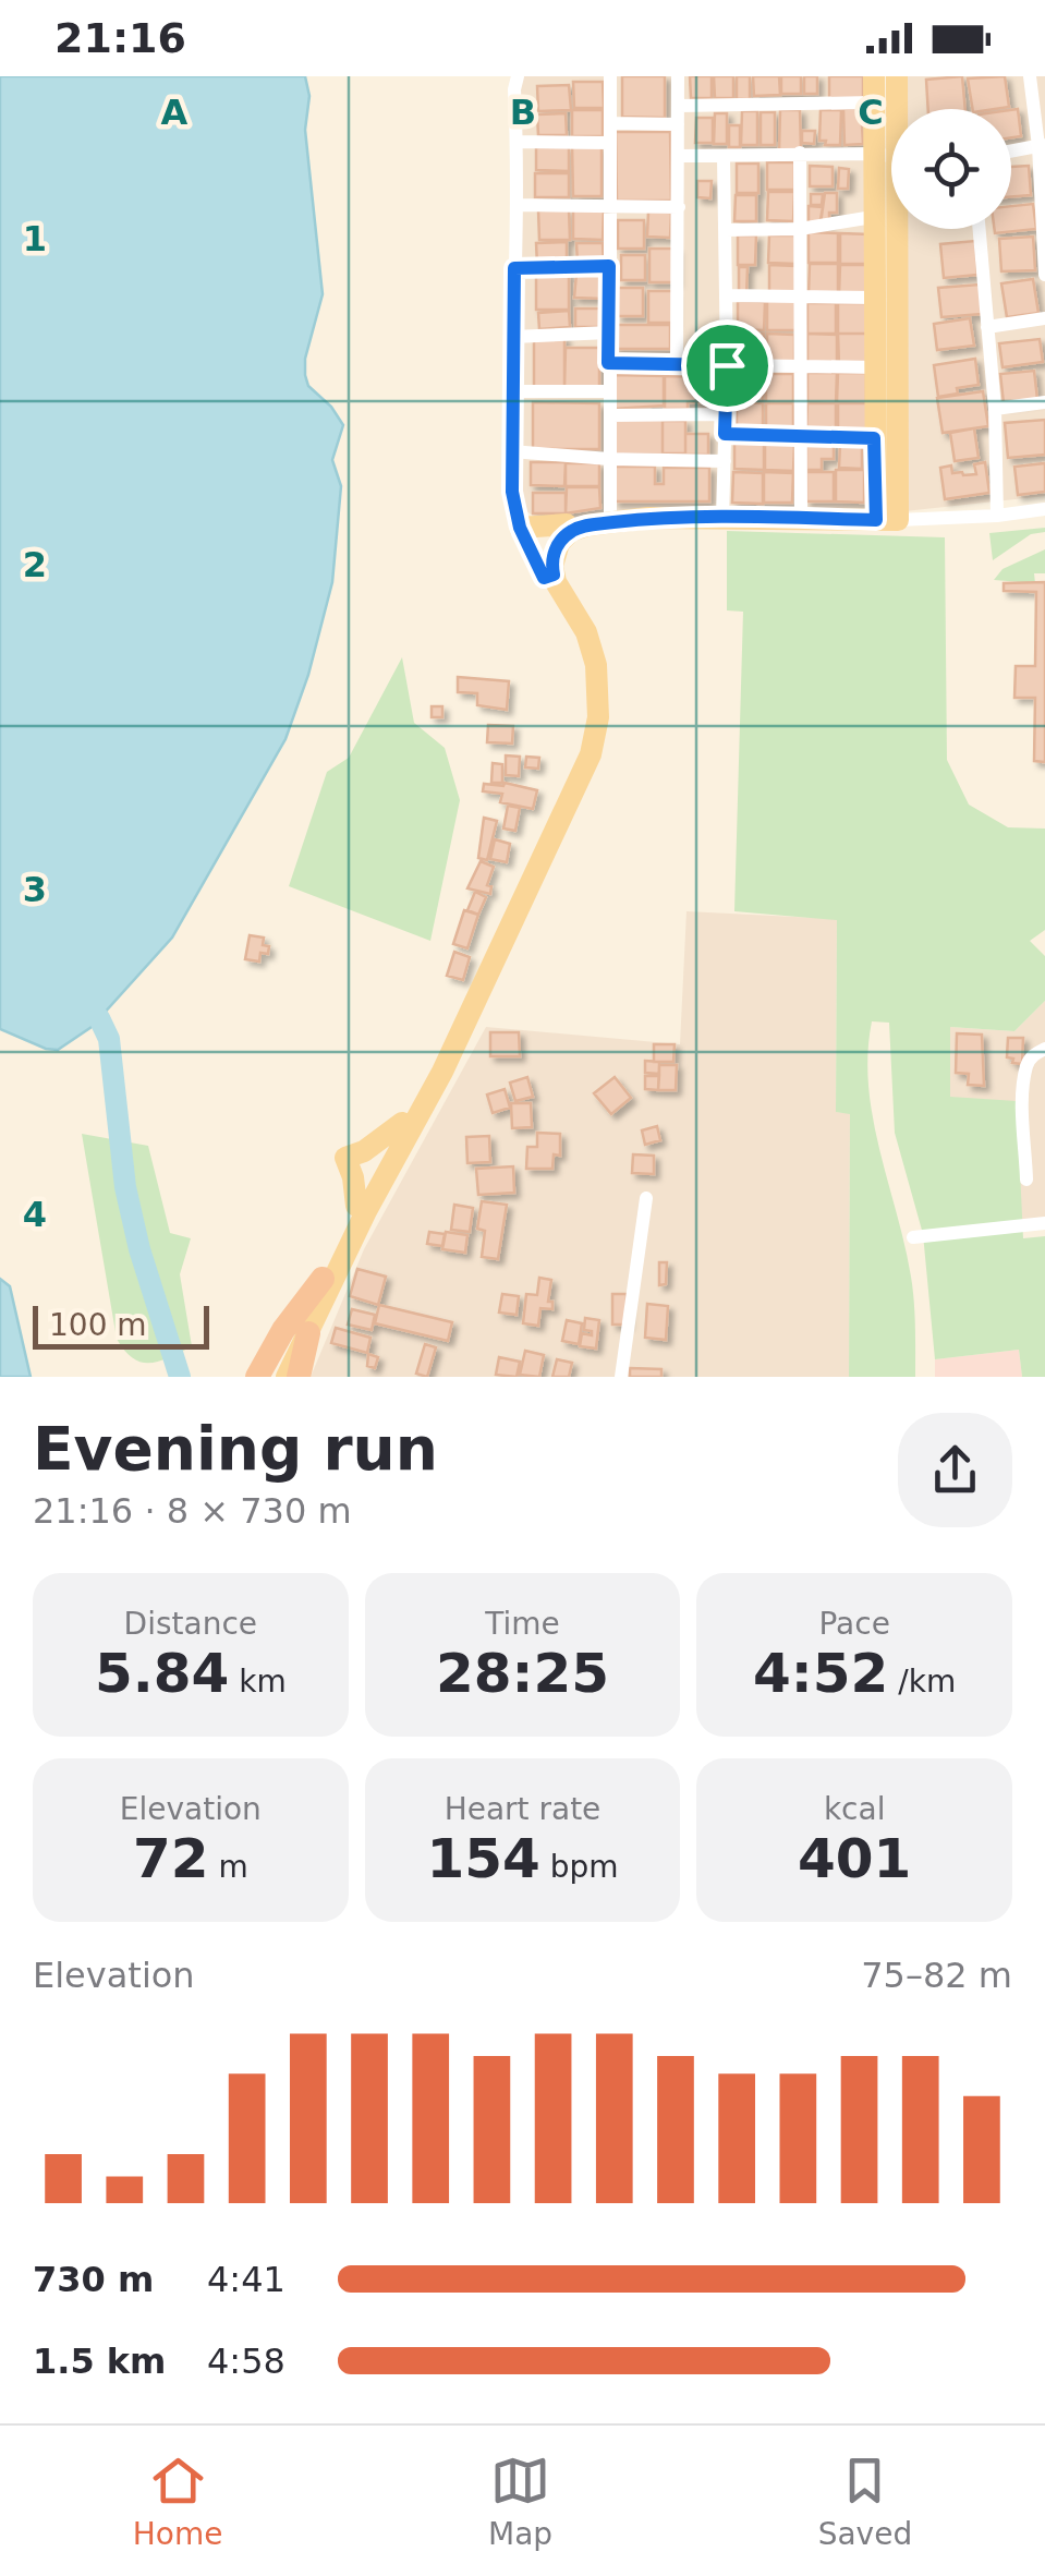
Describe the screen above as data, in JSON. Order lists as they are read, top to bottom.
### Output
{
  "scale_bar": "100 m",
  "page": {
    "status": "21:16",
    "scale": "100 m",
    "heading": ["Evening run", "21:16 · 8 × 730 m"],
    "stats": [
      ["Distance", "5.84 km"],
      ["Time", "28:25"],
      ["Pace", "4:52 /km"],
      ["Elevation", "72 m"],
      ["Heart rate", "154 bpm"],
      ["kcal", "401"]
    ],
    "chart": ["Elevation", "75–82 m"],
    "list": [
      {
        "name": "730 m",
        "note": "4:41"
      },
      {
        "name": "1.5 km",
        "note": "4:58"
      }
    ],
    "tabs": ["Home", "Map", "Saved"]
  },
  "grid": {
    "columns": ["A", "B", "C"],
    "rows": [
      "1",
      "2",
      "3",
      "4"
    ]
  }
}
